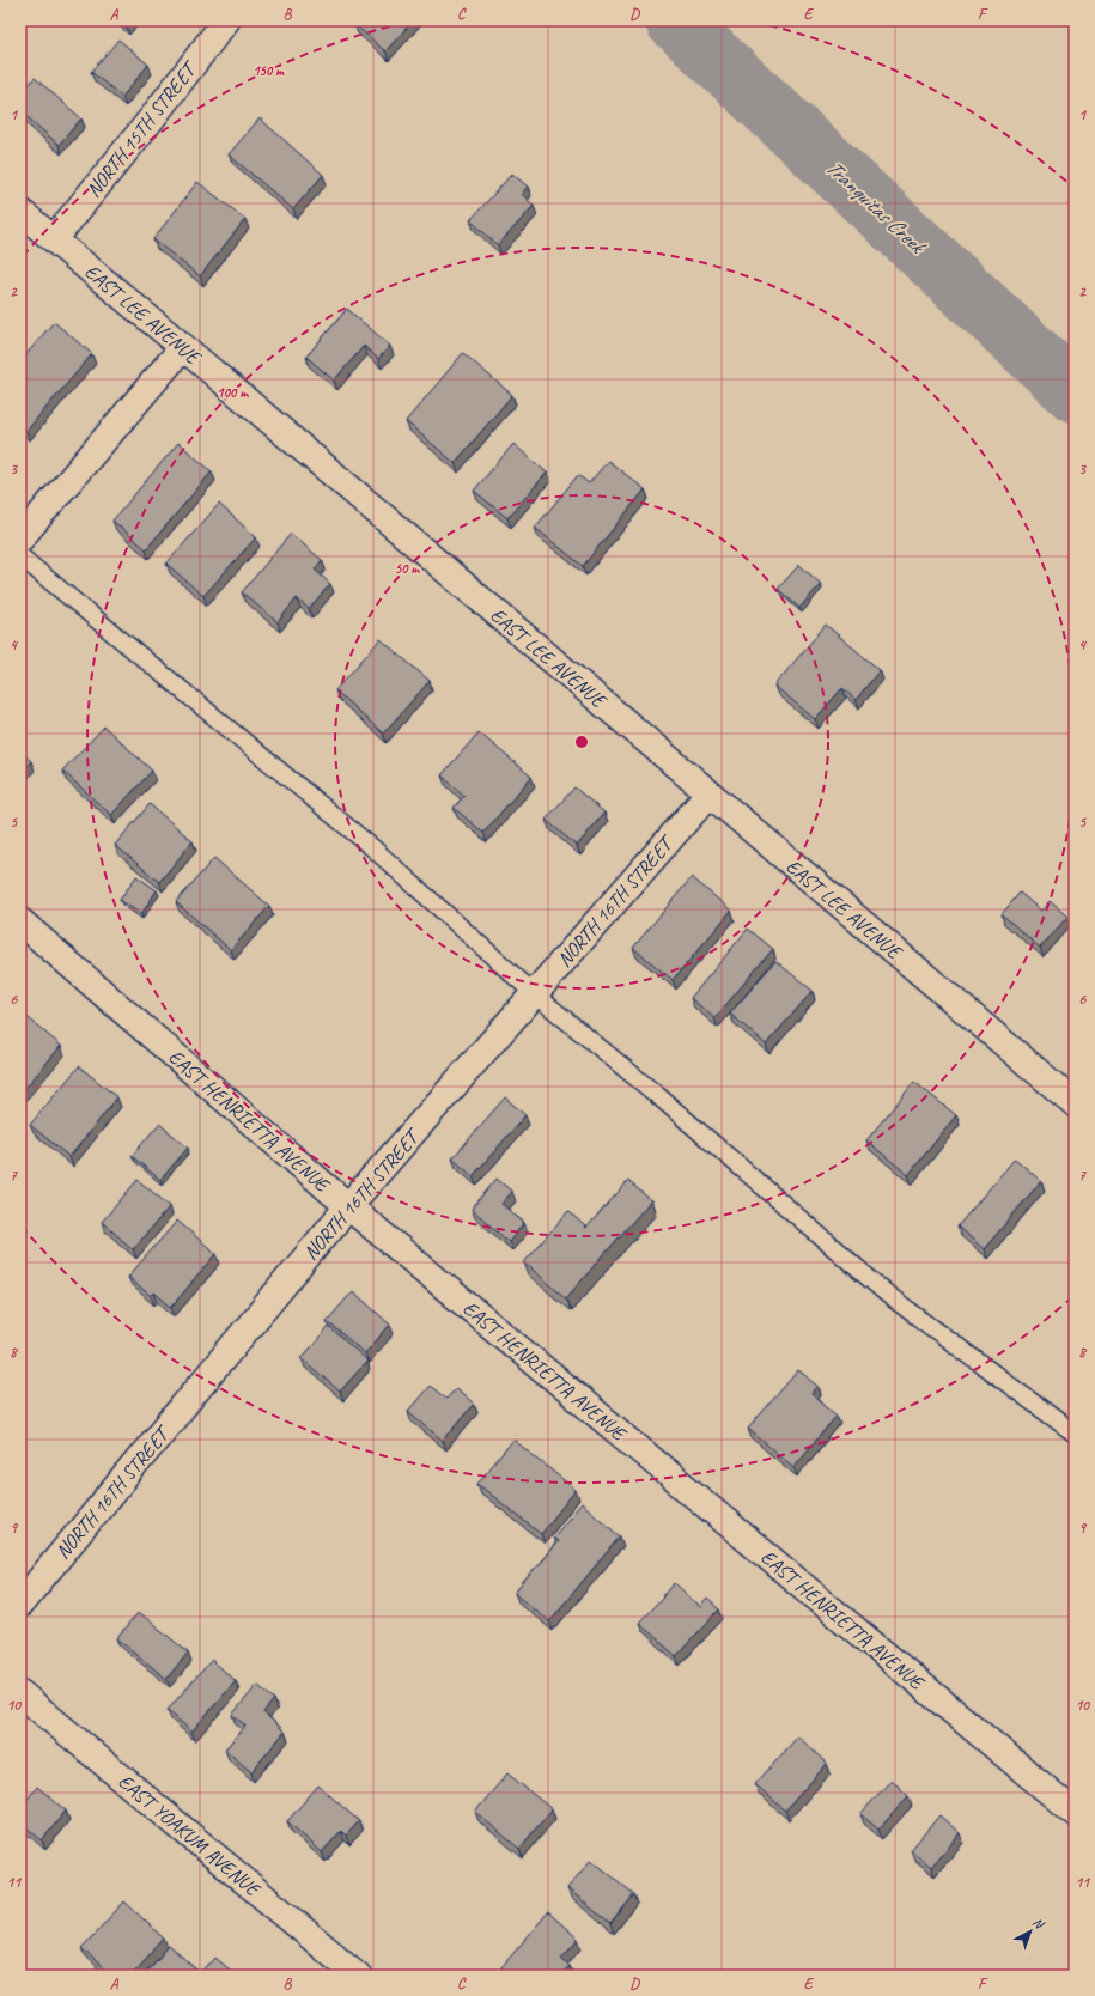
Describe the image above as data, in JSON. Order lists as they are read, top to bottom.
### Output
{
  "streets": {
    "street": [
      "NORTH 15TH STREET",
      "EAST LEE AVENUE",
      "NORTH 16TH STREET",
      "EAST HENRIETTA AVENUE",
      "EAST YOAKUM AVENUE"
    ]
  },
  "crossings": [
    ["NORTH 15TH STREET", "EAST LEE AVENUE"],
    ["EAST LEE AVENUE", "NORTH 16TH STREET"],
    ["NORTH 16TH STREET", "EAST HENRIETTA AVENUE"]
  ],
  "water": ["Tranquitas Creek"],
  "north": "top right",
  "grid": {
    "columns": [
      "A",
      "B",
      "C",
      "D",
      "E",
      "F"
    ],
    "rows": [
      "1",
      "2",
      "3",
      "4",
      "5",
      "6",
      "7",
      "8",
      "9",
      "10",
      "11"
    ]
  },
  "rings": ["150 m", "100 m", "50 m"]
}
